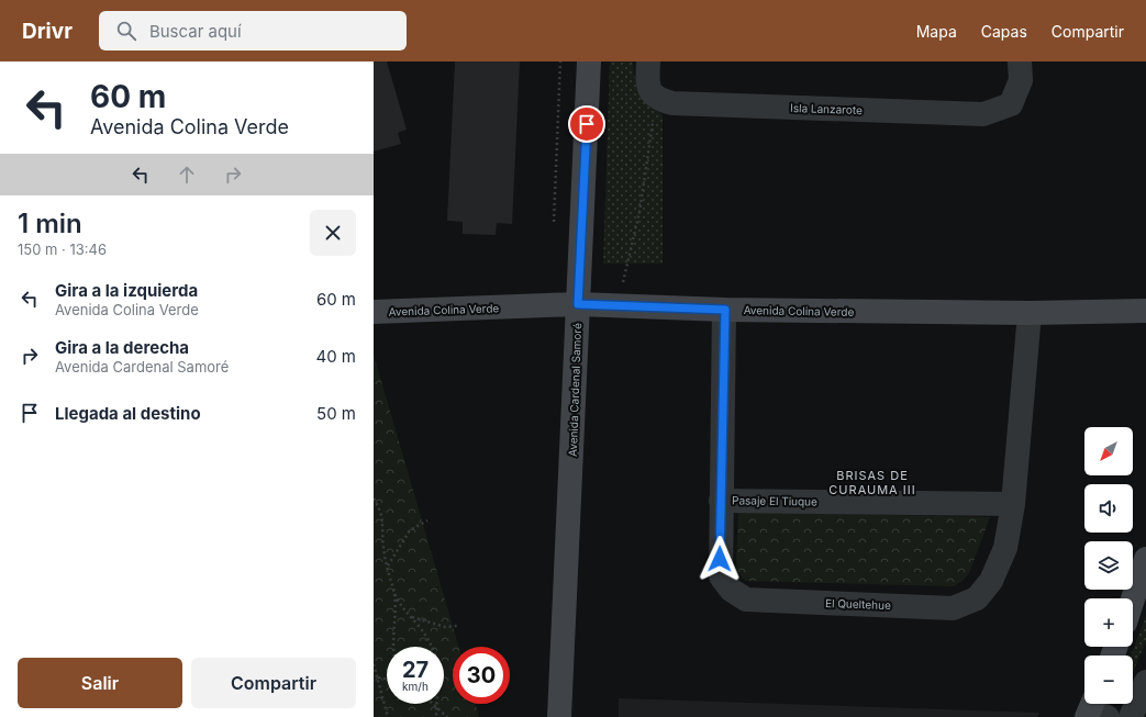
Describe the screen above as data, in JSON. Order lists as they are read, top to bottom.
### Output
{
  "streets": {
    "street": [
      "Isla Lanzarote",
      "Avenida Colina Verde",
      "Avenida Cardenal Samoré",
      "Pasaje El Tiuque",
      "El Queltehue"
    ]
  },
  "crossings": [
    ["Avenida Colina Verde", "Avenida Cardenal Samoré"],
    ["Avenida Colina Verde", "El Queltehue"],
    ["Pasaje El Tiuque", "El Queltehue"]
  ],
  "districts": ["BRISAS DE CURAUMA III"],
  "north": "bottom left",
  "page": {
    "header": "Drivr",
    "search": "Buscar aquí",
    "nav": ["Mapa", "Capas", "Compartir"],
    "turn": ["60 m", "Avenida Colina Verde"],
    "heading": ["1 min", "150 m · 13:46"],
    "list": [
      {
        "name": "Gira a la izquierda",
        "note": "Avenida Colina Verde",
        "value": "60 m"
      },
      {
        "name": "Gira a la derecha",
        "note": "Avenida Cardenal Samoré",
        "value": "40 m"
      },
      {
        "name": "Llegada al destino",
        "value": "50 m"
      }
    ],
    "map_buttons": ["+", "−"],
    "speed": "27 km/h",
    "limit": "30",
    "buttons": ["Salir", "Compartir"]
  }
}
